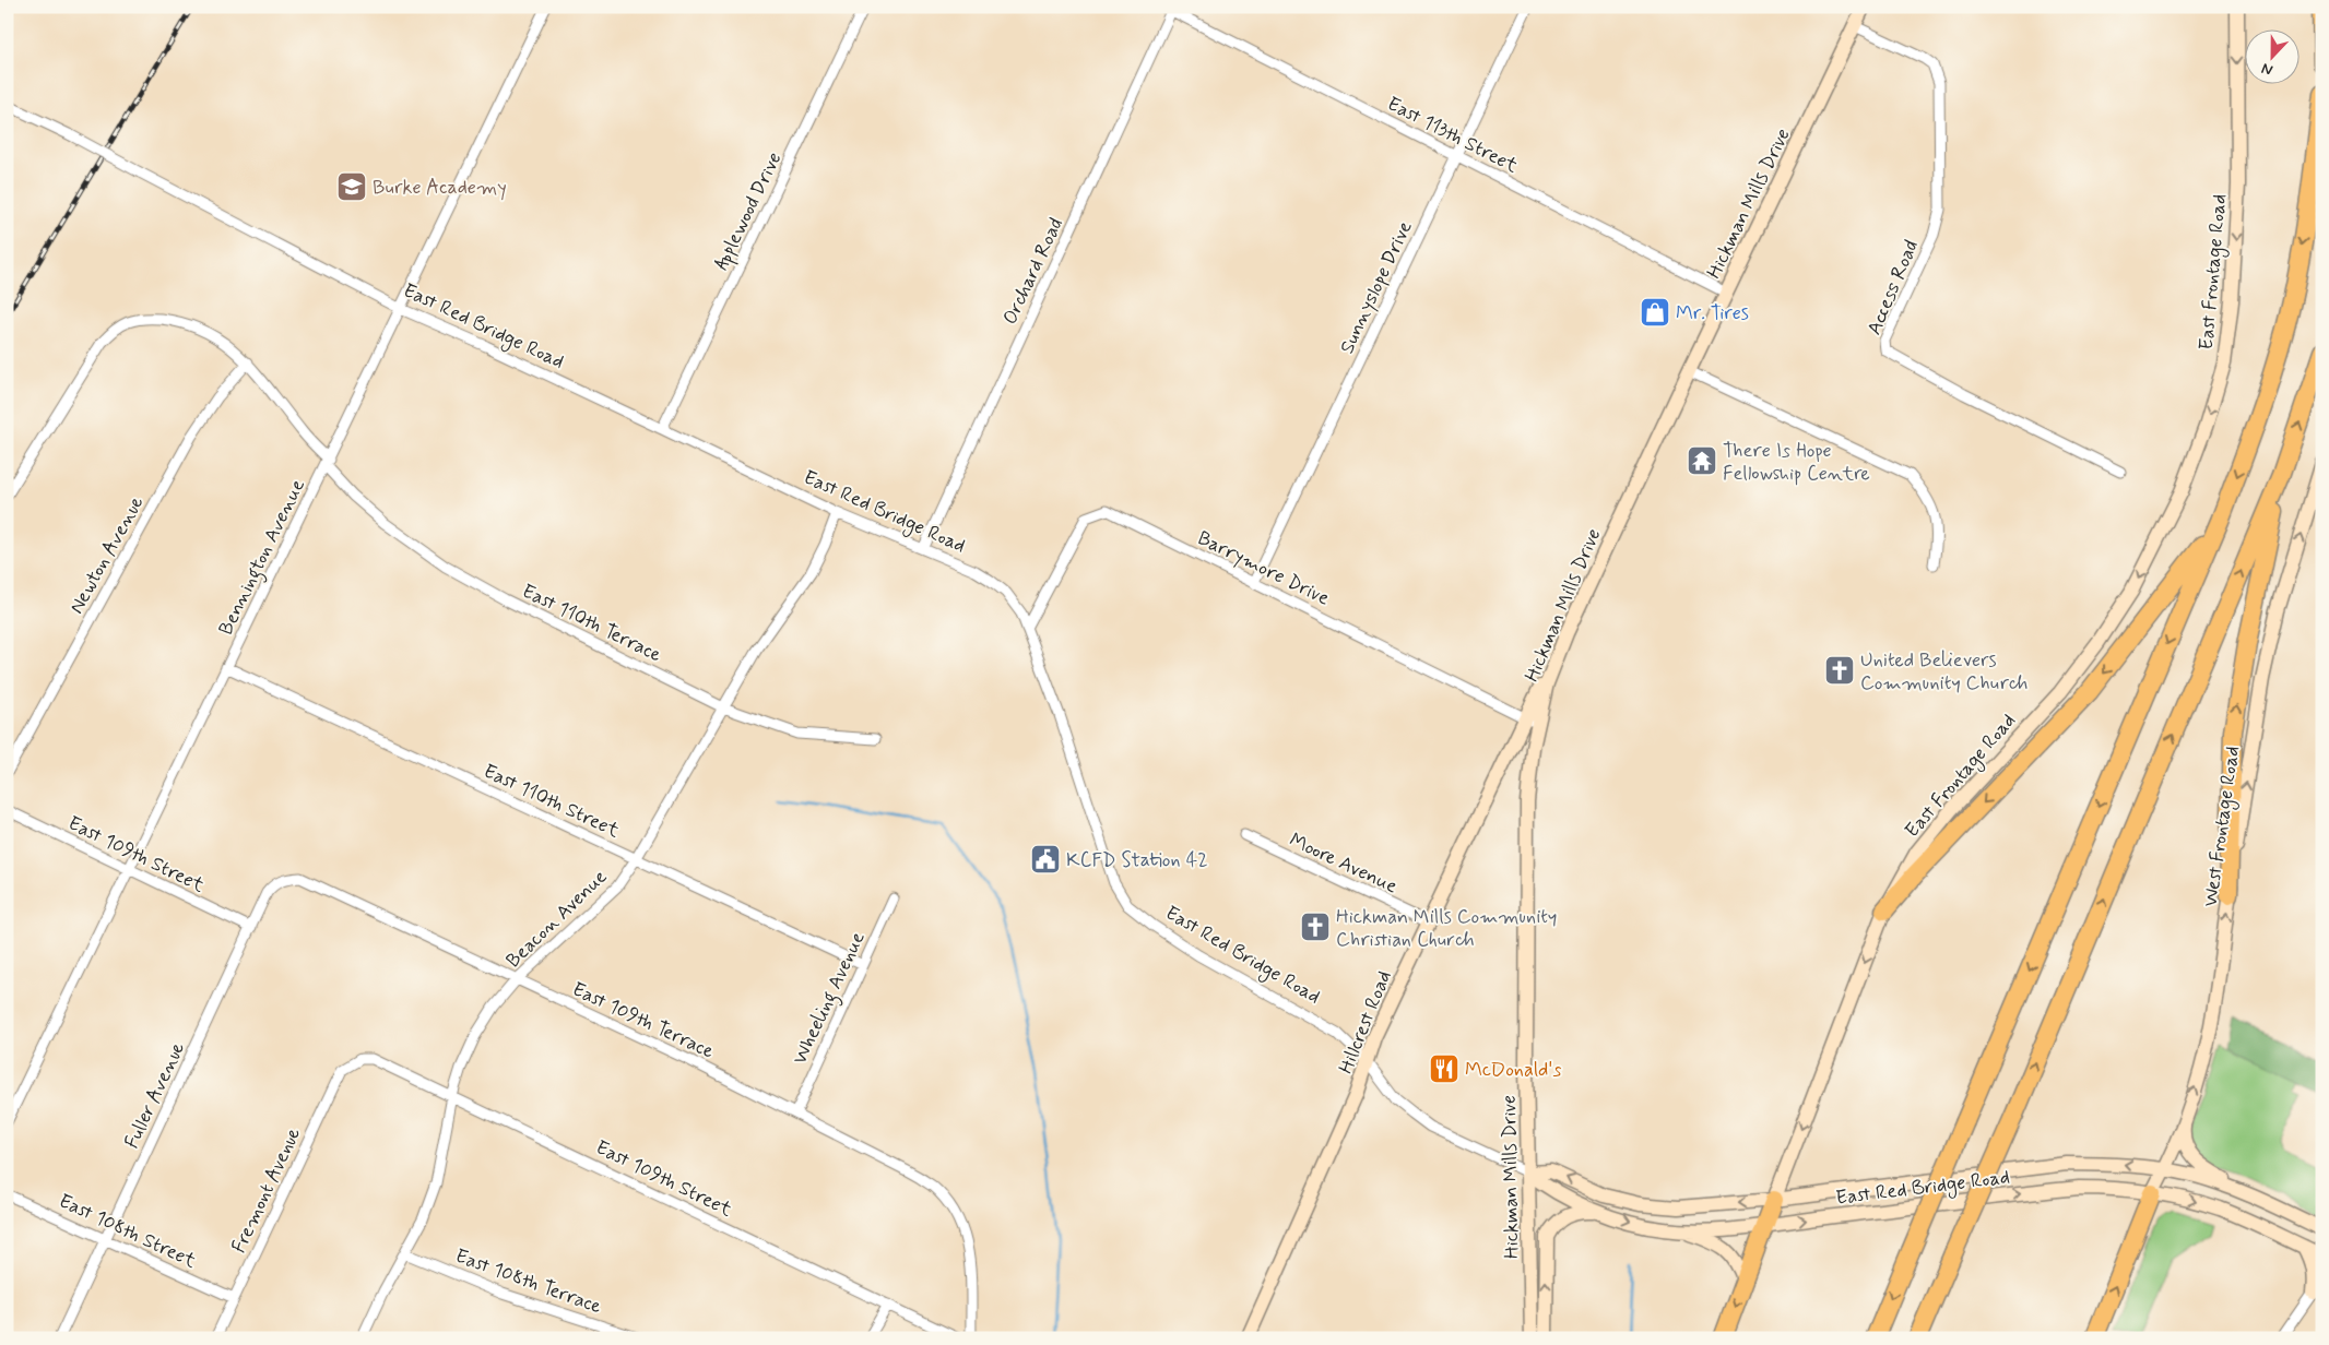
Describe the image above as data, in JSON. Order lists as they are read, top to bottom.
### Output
{
  "streets": {
    "street": [
      "East 113th Street",
      "Hickman Mills Drive",
      "Applewood Drive",
      "Orchard Road",
      "East Frontage Road",
      "Sunnyslope Drive",
      "Access Road",
      "East Red Bridge Road",
      "Newton Avenue",
      "Bennington Avenue",
      "Barrymore Drive",
      "East 110th Terrace",
      "East 110th Street",
      "West Frontage Road",
      "East 109th Street",
      "Moore Avenue",
      "Beacon Avenue",
      "Wheeling Avenue",
      "East 109th Terrace",
      "Hillcrest Road",
      "Fuller Avenue",
      "Fremont Avenue",
      "East 108th Street",
      "East 108th Terrace"
    ]
  },
  "crossings": [
    ["East 113th Street", "Hickman Mills Drive"],
    ["East 113th Street", "Orchard Road"],
    ["East 113th Street", "Sunnyslope Drive"],
    ["Hickman Mills Drive", "Access Road"],
    ["Hickman Mills Drive", "East Red Bridge Road"],
    ["Hickman Mills Drive", "Barrymore Drive"],
    ["Hickman Mills Drive", "Hillcrest Road"],
    ["Applewood Drive", "East Red Bridge Road"],
    ["Orchard Road", "East Red Bridge Road"],
    ["East Frontage Road", "East Red Bridge Road"],
    ["Sunnyslope Drive", "Barrymore Drive"],
    ["East Red Bridge Road", "Bennington Avenue"],
    ["East Red Bridge Road", "Barrymore Drive"],
    ["East Red Bridge Road", "West Frontage Road"],
    ["East Red Bridge Road", "Beacon Avenue"],
    ["East Red Bridge Road", "Hillcrest Road"],
    ["Newton Avenue", "East 110th Terrace"],
    ["Bennington Avenue", "East 110th Terrace"],
    ["Bennington Avenue", "East 110th Street"],
    ["Bennington Avenue", "East 109th Street"],
    ["Barrymore Drive", "Hillcrest Road"],
    ["East 110th Terrace", "Beacon Avenue"],
    ["East 110th Street", "Beacon Avenue"],
    ["East 110th Street", "Wheeling Avenue"],
    ["East 109th Street", "Beacon Avenue"],
    ["East 109th Street", "Fuller Avenue"],
    ["East 109th Street", "Fremont Avenue"],
    ["Moore Avenue", "Hillcrest Road"],
    ["Beacon Avenue", "East 109th Terrace"],
    ["Beacon Avenue", "East 108th Terrace"],
    ["Wheeling Avenue", "East 109th Terrace"],
    ["East 109th Terrace", "Fuller Avenue"],
    ["Fuller Avenue", "East 108th Street"],
    ["Fremont Avenue", "East 108th Street"]
  ],
  "one_way": ["East Frontage Road", "West Frontage Road"],
  "places": {
    "school or university": ["Burke Academy"],
    "shop": ["Mr. Tires"],
    "temple": ["There Is Hope Fellowship Centre"],
    "church": ["United Believers Community Church", "Hickman Mills Community Christian Church"],
    "public building": ["KCFD Station 42"],
    "restaurant": ["McDonald's"]
  },
  "north": "bottom"
}
